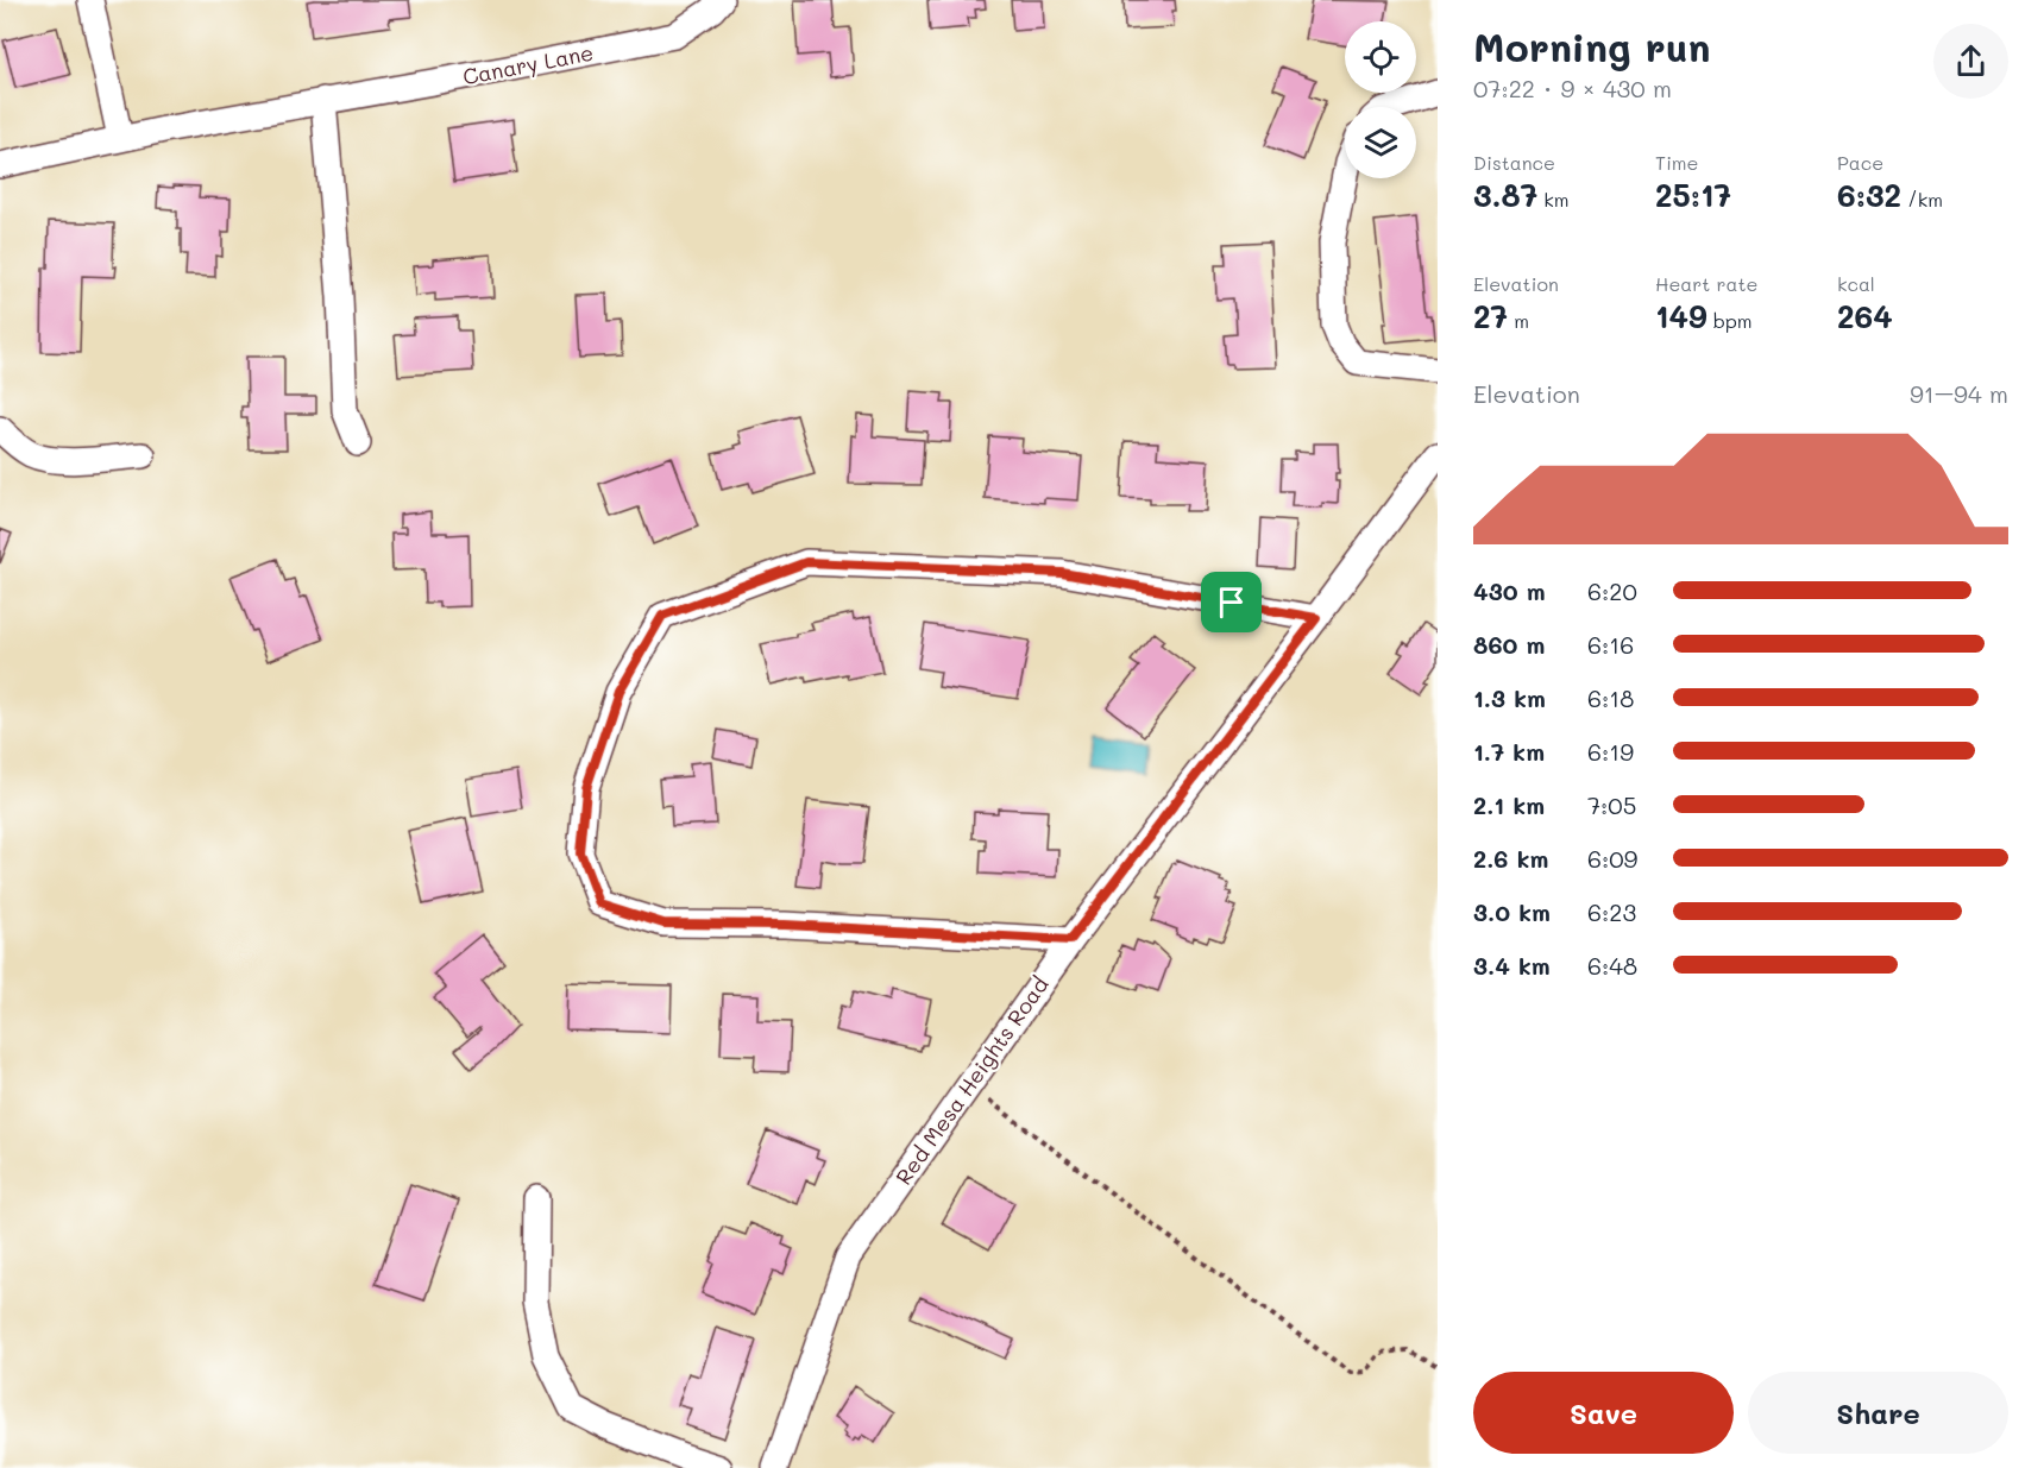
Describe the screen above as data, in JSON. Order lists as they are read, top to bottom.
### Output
{
  "streets": {
    "street": ["Canary Lane", "Red Mesa Heights Road"]
  },
  "page": {
    "heading": ["Morning run", "07:22 · 9 × 430 m"],
    "stats": [
      ["Distance", "3.87 km"],
      ["Time", "25:17"],
      ["Pace", "6:32 /km"],
      ["Elevation", "27 m"],
      ["Heart rate", "149 bpm"],
      ["kcal", "264"]
    ],
    "chart": ["Elevation", "91–94 m"],
    "list": [
      {
        "name": "430 m",
        "note": "6:20"
      },
      {
        "name": "860 m",
        "note": "6:16"
      },
      {
        "name": "1.3 km",
        "note": "6:18"
      },
      {
        "name": "1.7 km",
        "note": "6:19"
      },
      {
        "name": "2.1 km",
        "note": "7:05"
      },
      {
        "name": "2.6 km",
        "note": "6:09"
      },
      {
        "name": "3.0 km",
        "note": "6:23"
      },
      {
        "name": "3.4 km",
        "note": "6:48"
      }
    ],
    "buttons": ["Save", "Share"]
  }
}
